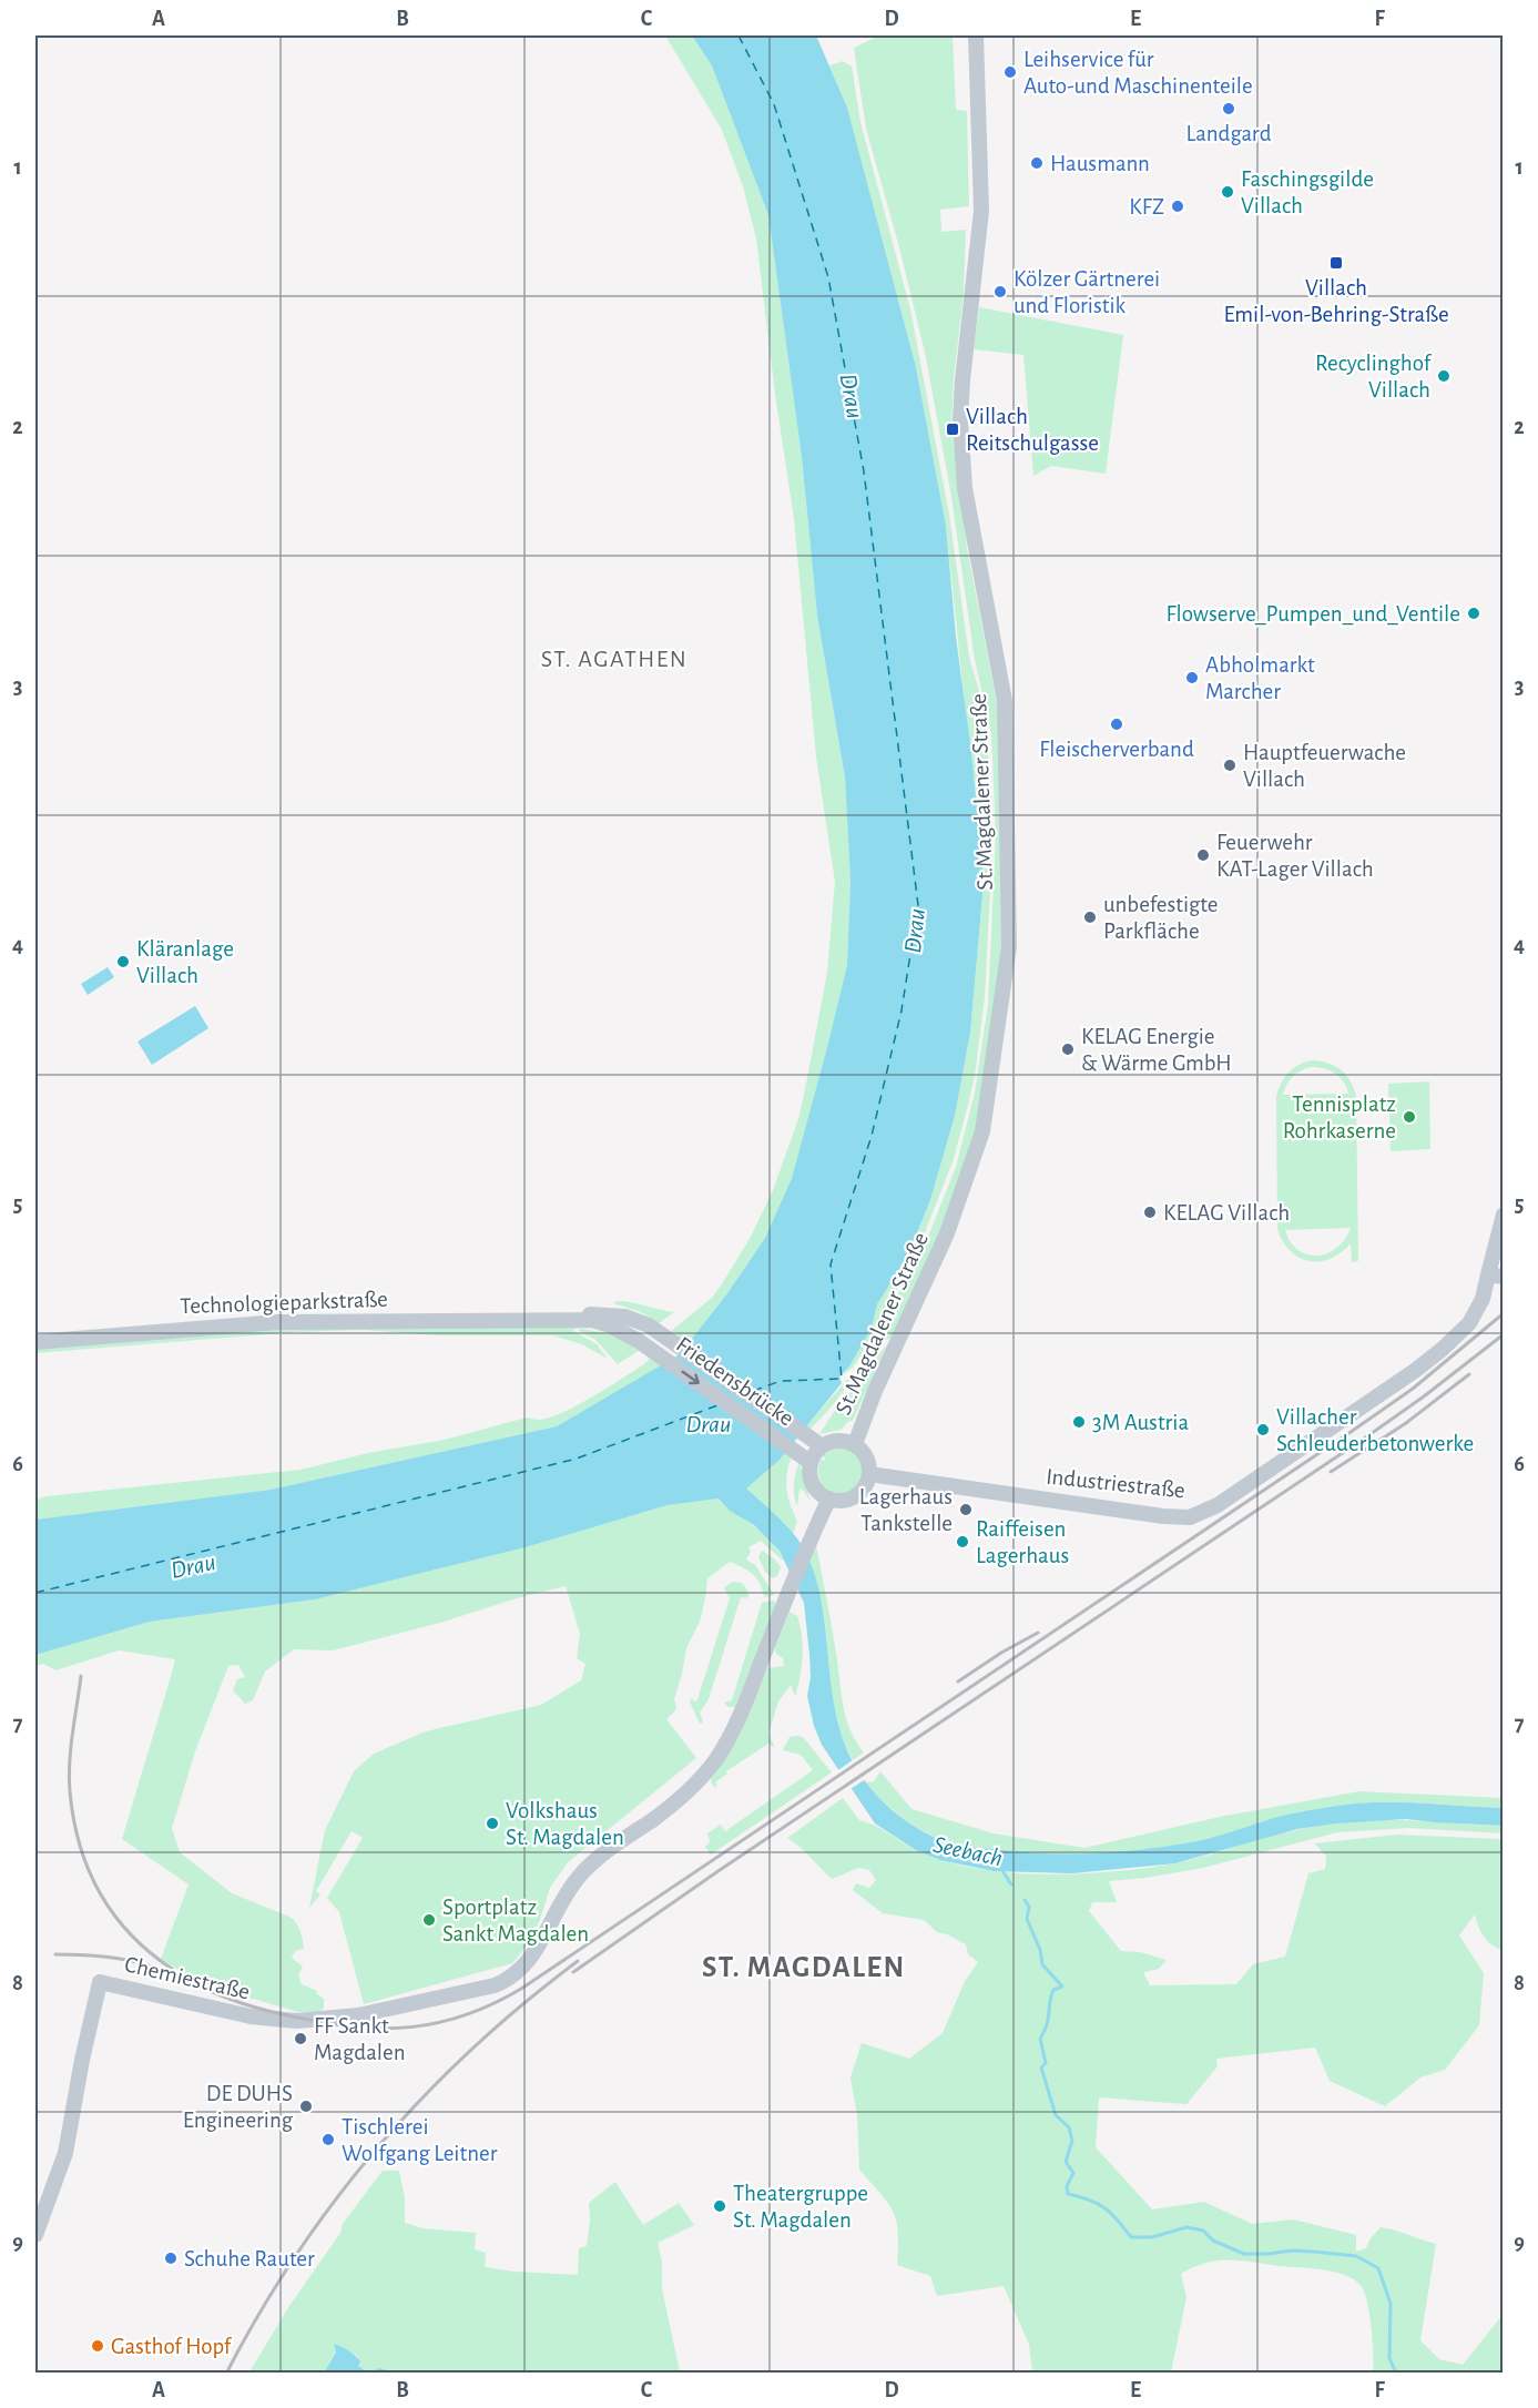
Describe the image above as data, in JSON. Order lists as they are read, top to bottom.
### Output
{
  "streets": {
    "street": [
      "St.Magdalener Straße",
      "Technologieparkstraße",
      "Friedensbrücke",
      "Industriestraße",
      "Chemiestraße"
    ]
  },
  "crossings": [
    ["St.Magdalener Straße", "Friedensbrücke"],
    ["St.Magdalener Straße", "Industriestraße"],
    ["St.Magdalener Straße", "Chemiestraße"],
    ["Technologieparkstraße", "Friedensbrücke"],
    ["Friedensbrücke", "Industriestraße"],
    ["Friedensbrücke", "Chemiestraße"],
    ["Industriestraße", "Chemiestraße"]
  ],
  "districts": ["ST. AGATHEN", "ST. MAGDALEN"],
  "water": ["Drau", "Seebach"],
  "places": {
    "other": [
      "Leihservice für Auto-und Maschinenteile",
      "Landgard",
      "Hausmann",
      "Faschingsgilde Villach",
      "KFZ",
      "Kölzer Gärtnerei und Floristik",
      "Recyclinghof Villach",
      "Flowserve_Pumpen_und_Ventile",
      "Abholmarkt Marcher",
      "Fleischerverband",
      "Hauptfeuerwache Villach",
      "Feuerwehr KAT-Lager Villach",
      "unbefestigte Parkfläche",
      "Kläranlage Villach",
      "KELAG Energie & Wärme GmbH",
      "Tennisplatz Rohrkaserne",
      "KELAG Villach",
      "3M Austria",
      "Villacher Schleuderbetonwerke",
      "Lagerhaus Tankstelle",
      "Raiffeisen Lagerhaus",
      "Volkshaus St. Magdalen",
      "Sportplatz Sankt Magdalen",
      "FF Sankt Magdalen",
      "DE DUHS Engineering",
      "Tischlerei Wolfgang Leitner",
      "Theatergruppe St. Magdalen",
      "Schuhe Rauter",
      "Gasthof Hopf"
    ],
    "transit": ["Villach Emil-von-Behring-Straße", "Villach Reitschulgasse"]
  },
  "grid": {
    "columns": [
      "A",
      "B",
      "C",
      "D",
      "E",
      "F"
    ],
    "rows": [
      "1",
      "2",
      "3",
      "4",
      "5",
      "6",
      "7",
      "8",
      "9"
    ]
  }
}
